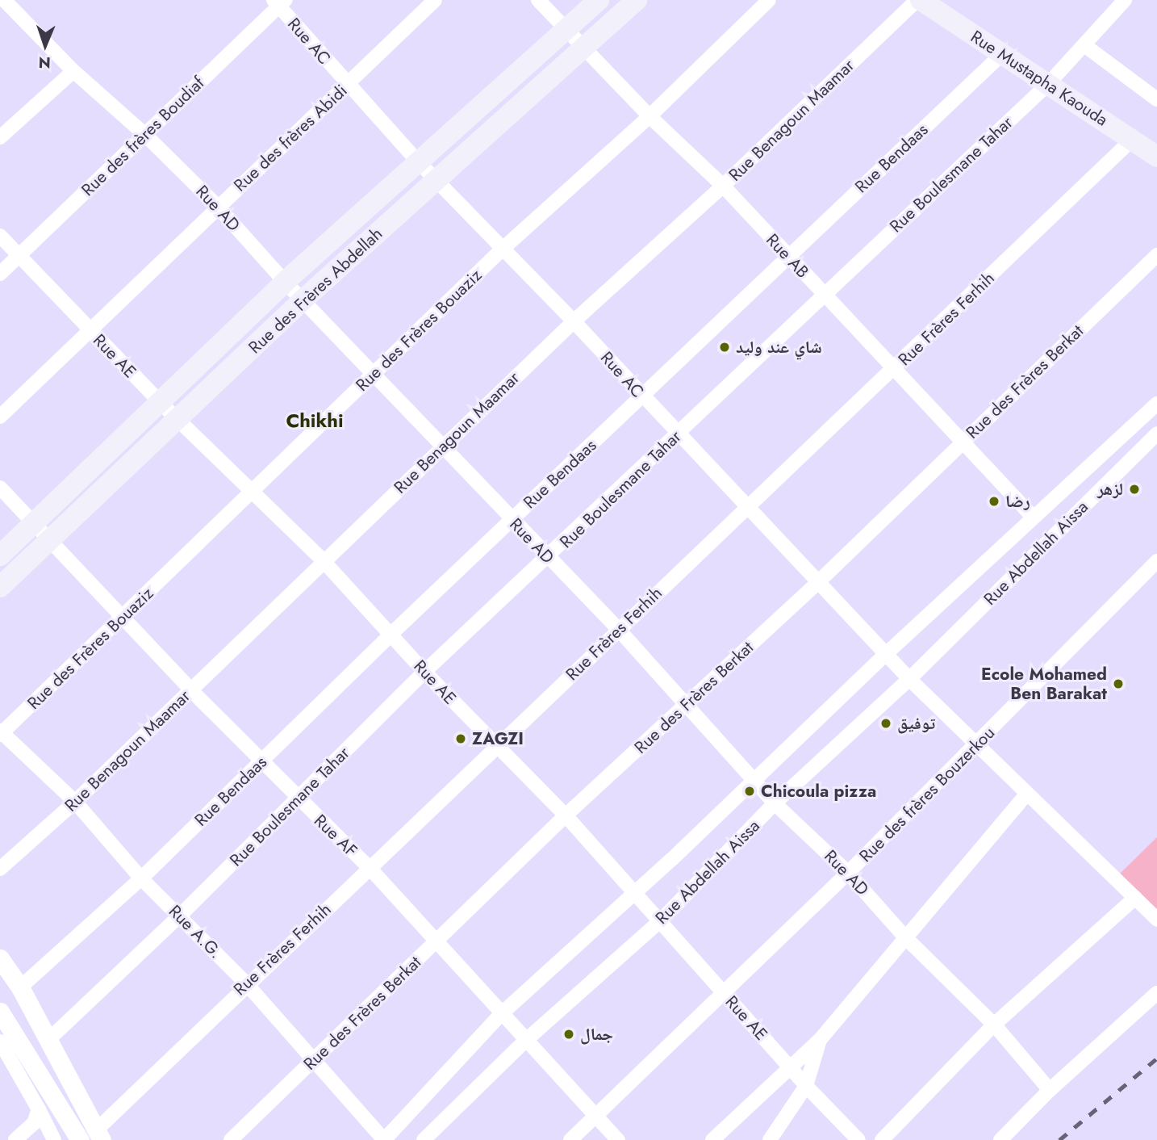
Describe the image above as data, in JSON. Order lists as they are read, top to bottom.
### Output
{
  "streets": {
    "main road": ["Rue Mustapha Kaouda", "Rue des Frères Abdellah"],
    "street": [
      "Rue AC",
      "Rue Benagoun Maamar",
      "Rue des frères Boudiaf",
      "Rue des frères Abidi",
      "Rue Bendaas",
      "Rue Boulesmane Tahar",
      "Rue AD",
      "Rue AB",
      "Rue Frères Ferhih",
      "Rue des Frères Bouaziz",
      "Rue AE",
      "Rue des Frères Berkat",
      "Rue Abdellah Aissa",
      "Rue des frères Bouzerkou",
      "Rue AF",
      "Rue A.G."
    ]
  },
  "crossings": [
    ["Rue AC", "Rue Benagoun Maamar"],
    ["Rue AC", "Rue des frères Boudiaf"],
    ["Rue AC", "Rue des frères Abidi"],
    ["Rue AC", "Rue Bendaas"],
    ["Rue AC", "Rue Boulesmane Tahar"],
    ["Rue AC", "Rue des Frères Abdellah"],
    ["Rue AC", "Rue Frères Ferhih"],
    ["Rue AC", "Rue des Frères Bouaziz"],
    ["Rue AC", "Rue des Frères Berkat"],
    ["Rue AC", "Rue Abdellah Aissa"],
    ["Rue AC", "Rue des frères Bouzerkou"],
    ["Rue Mustapha Kaouda", "Rue Benagoun Maamar"],
    ["Rue Mustapha Kaouda", "Rue Bendaas"],
    ["Rue Mustapha Kaouda", "Rue Boulesmane Tahar"],
    ["Rue Mustapha Kaouda", "Rue Frères Ferhih"],
    ["Rue Benagoun Maamar", "Rue AD"],
    ["Rue Benagoun Maamar", "Rue AB"],
    ["Rue Benagoun Maamar", "Rue AE"],
    ["Rue Benagoun Maamar", "Rue AF"],
    ["Rue Benagoun Maamar", "Rue A.G."],
    ["Rue des frères Boudiaf", "Rue AD"],
    ["Rue des frères Boudiaf", "Rue AE"],
    ["Rue des frères Abidi", "Rue AD"],
    ["Rue des frères Abidi", "Rue AE"],
    ["Rue Bendaas", "Rue AD"],
    ["Rue Bendaas", "Rue AB"],
    ["Rue Bendaas", "Rue AE"],
    ["Rue Bendaas", "Rue AF"],
    ["Rue Bendaas", "Rue A.G."],
    ["Rue Boulesmane Tahar", "Rue AD"],
    ["Rue Boulesmane Tahar", "Rue AB"],
    ["Rue Boulesmane Tahar", "Rue AE"],
    ["Rue Boulesmane Tahar", "Rue AF"],
    ["Rue Boulesmane Tahar", "Rue A.G."],
    ["Rue AD", "Rue des Frères Abdellah"],
    ["Rue AD", "Rue Frères Ferhih"],
    ["Rue AD", "Rue des Frères Bouaziz"],
    ["Rue AD", "Rue des Frères Berkat"],
    ["Rue AD", "Rue Abdellah Aissa"],
    ["Rue AD", "Rue des frères Bouzerkou"],
    ["Rue AB", "Rue des Frères Abdellah"],
    ["Rue AB", "Rue Frères Ferhih"],
    ["Rue AB", "Rue des Frères Bouaziz"],
    ["Rue AB", "Rue des Frères Berkat"],
    ["Rue des Frères Abdellah", "Rue AE"],
    ["Rue des Frères Abdellah", "Rue AF"],
    ["Rue Frères Ferhih", "Rue AE"],
    ["Rue Frères Ferhih", "Rue AF"],
    ["Rue Frères Ferhih", "Rue A.G."],
    ["Rue des Frères Bouaziz", "Rue AE"],
    ["Rue des Frères Bouaziz", "Rue AF"],
    ["Rue des Frères Bouaziz", "Rue A.G."],
    ["Rue AE", "Rue des Frères Berkat"],
    ["Rue AE", "Rue Abdellah Aissa"],
    ["Rue AE", "Rue des frères Bouzerkou"],
    ["Rue des Frères Berkat", "Rue AF"],
    ["Rue des Frères Berkat", "Rue A.G."],
    ["Rue Abdellah Aissa", "Rue AF"],
    ["Rue des frères Bouzerkou", "Rue AF"]
  ],
  "districts": ["Chikhi"],
  "places": [
    "شاي عند وليد",
    "لزهر",
    "رضا",
    "Ecole Mohamed Ben Barakat",
    "توفيق",
    "ZAGZI",
    "Chicoula pizza",
    "جمال"
  ],
  "north": "bottom"
}
